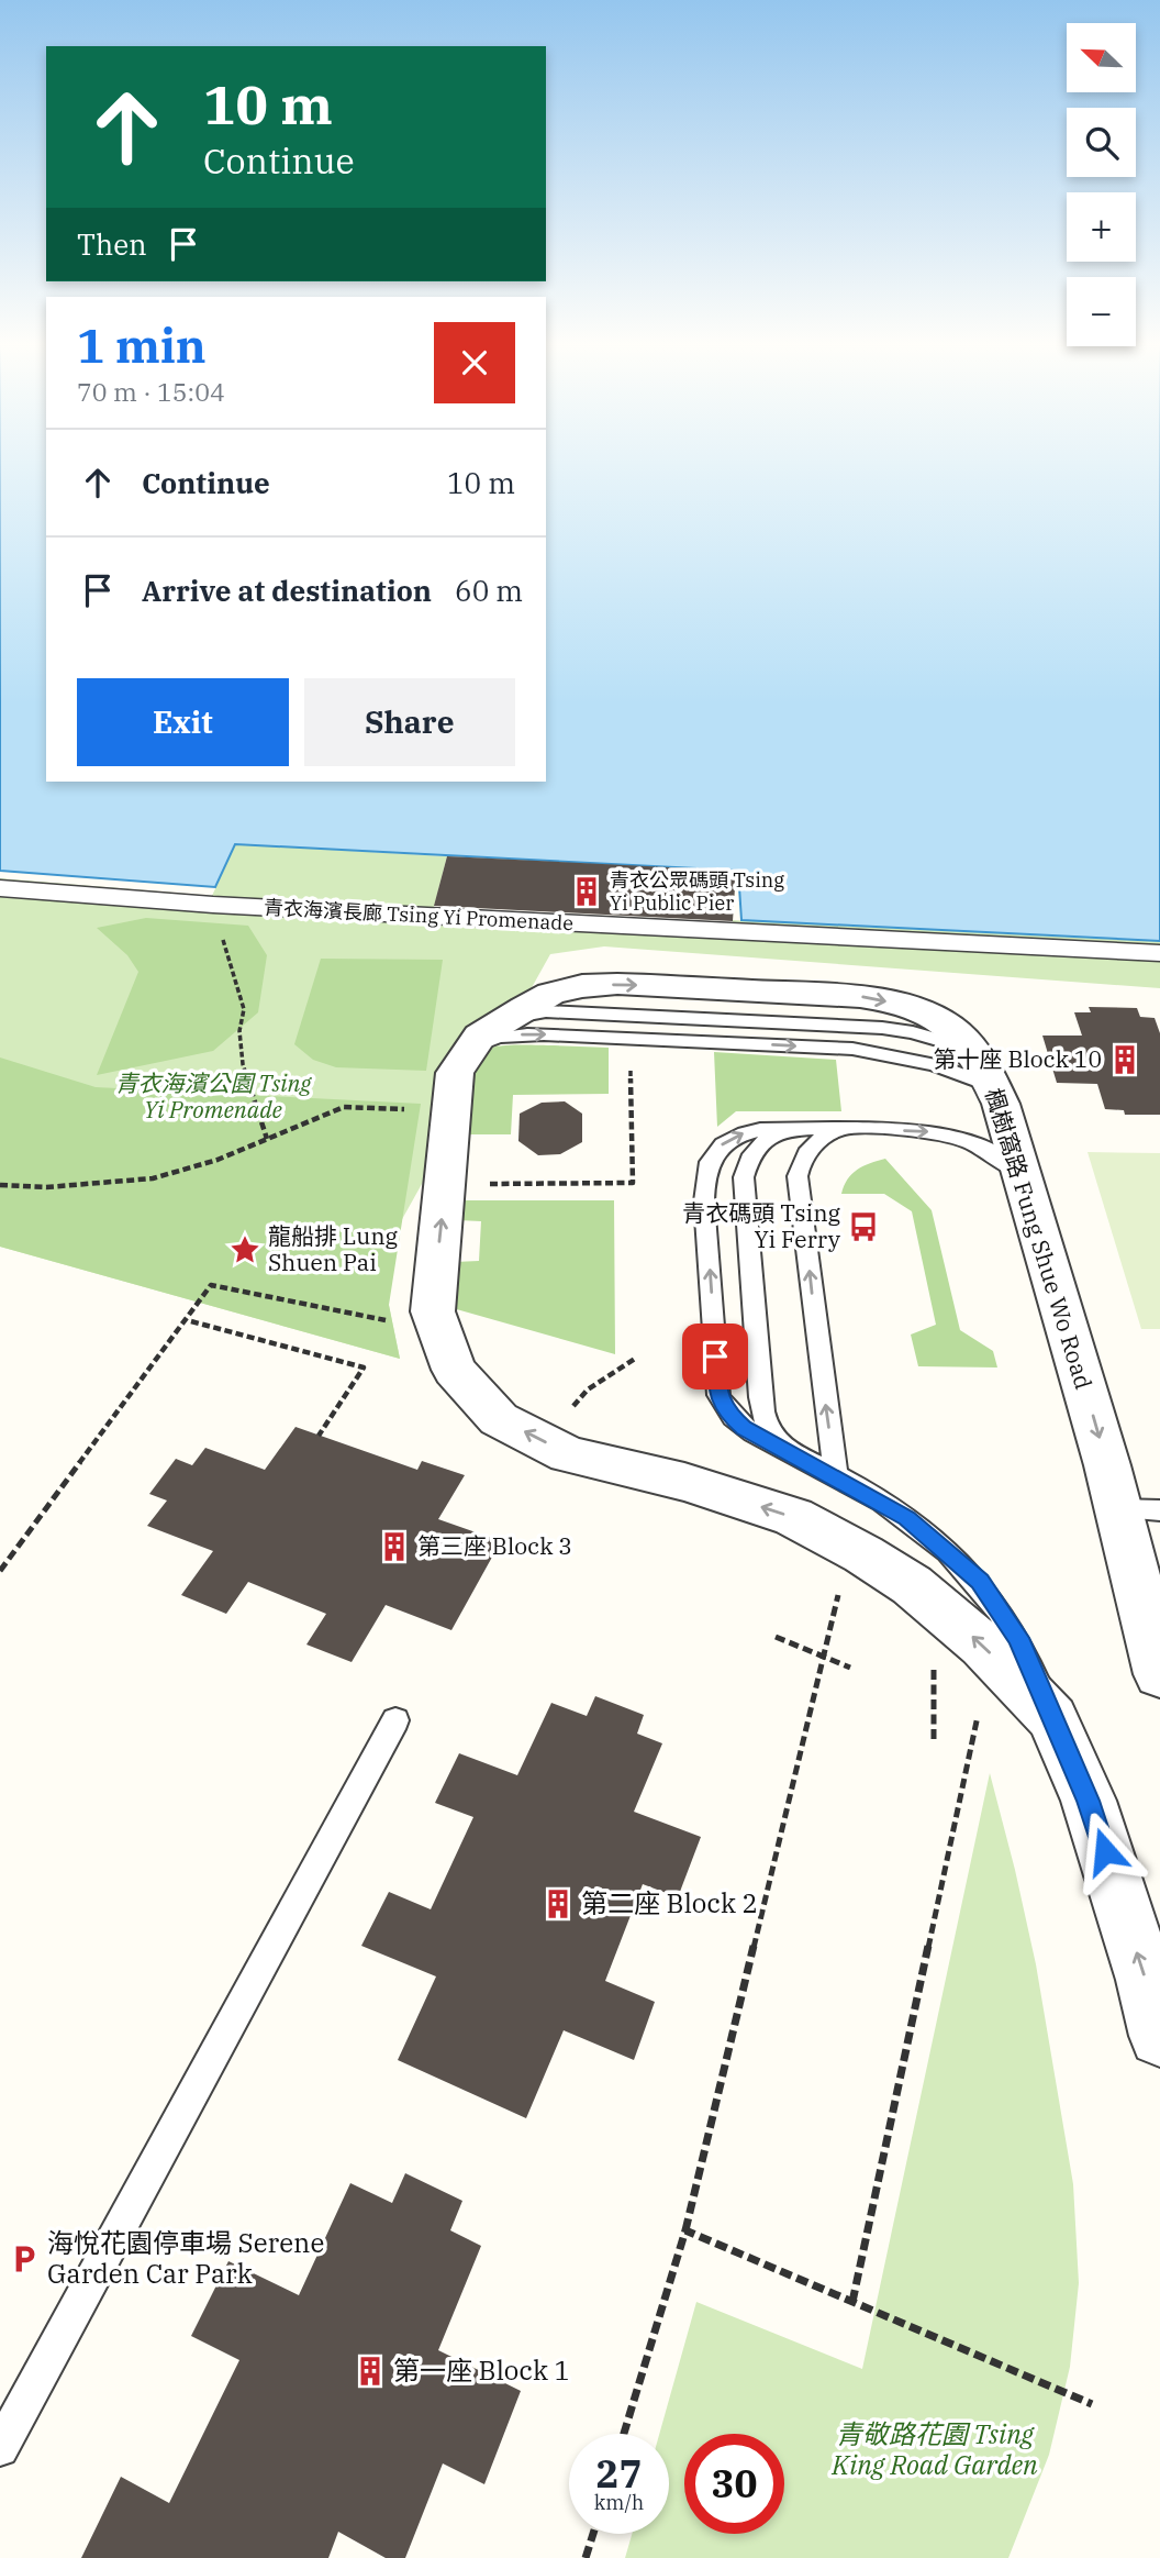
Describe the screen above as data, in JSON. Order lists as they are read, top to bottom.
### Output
{
  "streets": {
    "street": ["青衣海濱長廊 Tsing Yi Promenade", "楓樹窩路 Fung Shue Wo Road"]
  },
  "parks": ["青衣海濱公園 Tsing Yi Promenade", "青敬路花園 Tsing King Road Garden"],
  "places": {
    "building": [
      "青衣公眾碼頭 Tsing Yi Public Pier",
      "第十座 Block 10",
      "第三座 Block 3",
      "第二座 Block 2",
      "第一座 Block 1"
    ],
    "bus stop": ["青衣碼頭 Tsing Yi Ferry"],
    "place": ["龍船排 Lung Shuen Pai"],
    "parking": ["海悅花園停車場 Serene Garden Car Park"]
  },
  "north": "top left",
  "page": {
    "map_buttons": ["+", "−"],
    "turn": ["10 m", "Continue"],
    "then": "Then",
    "heading": ["1 min", "70 m · 15:04"],
    "list": [
      {
        "name": "Continue",
        "value": "10 m"
      },
      {
        "name": "Arrive at destination",
        "value": "60 m"
      }
    ],
    "buttons": ["Exit", "Share"],
    "speed": "27 km/h",
    "limit": "30"
  }
}
